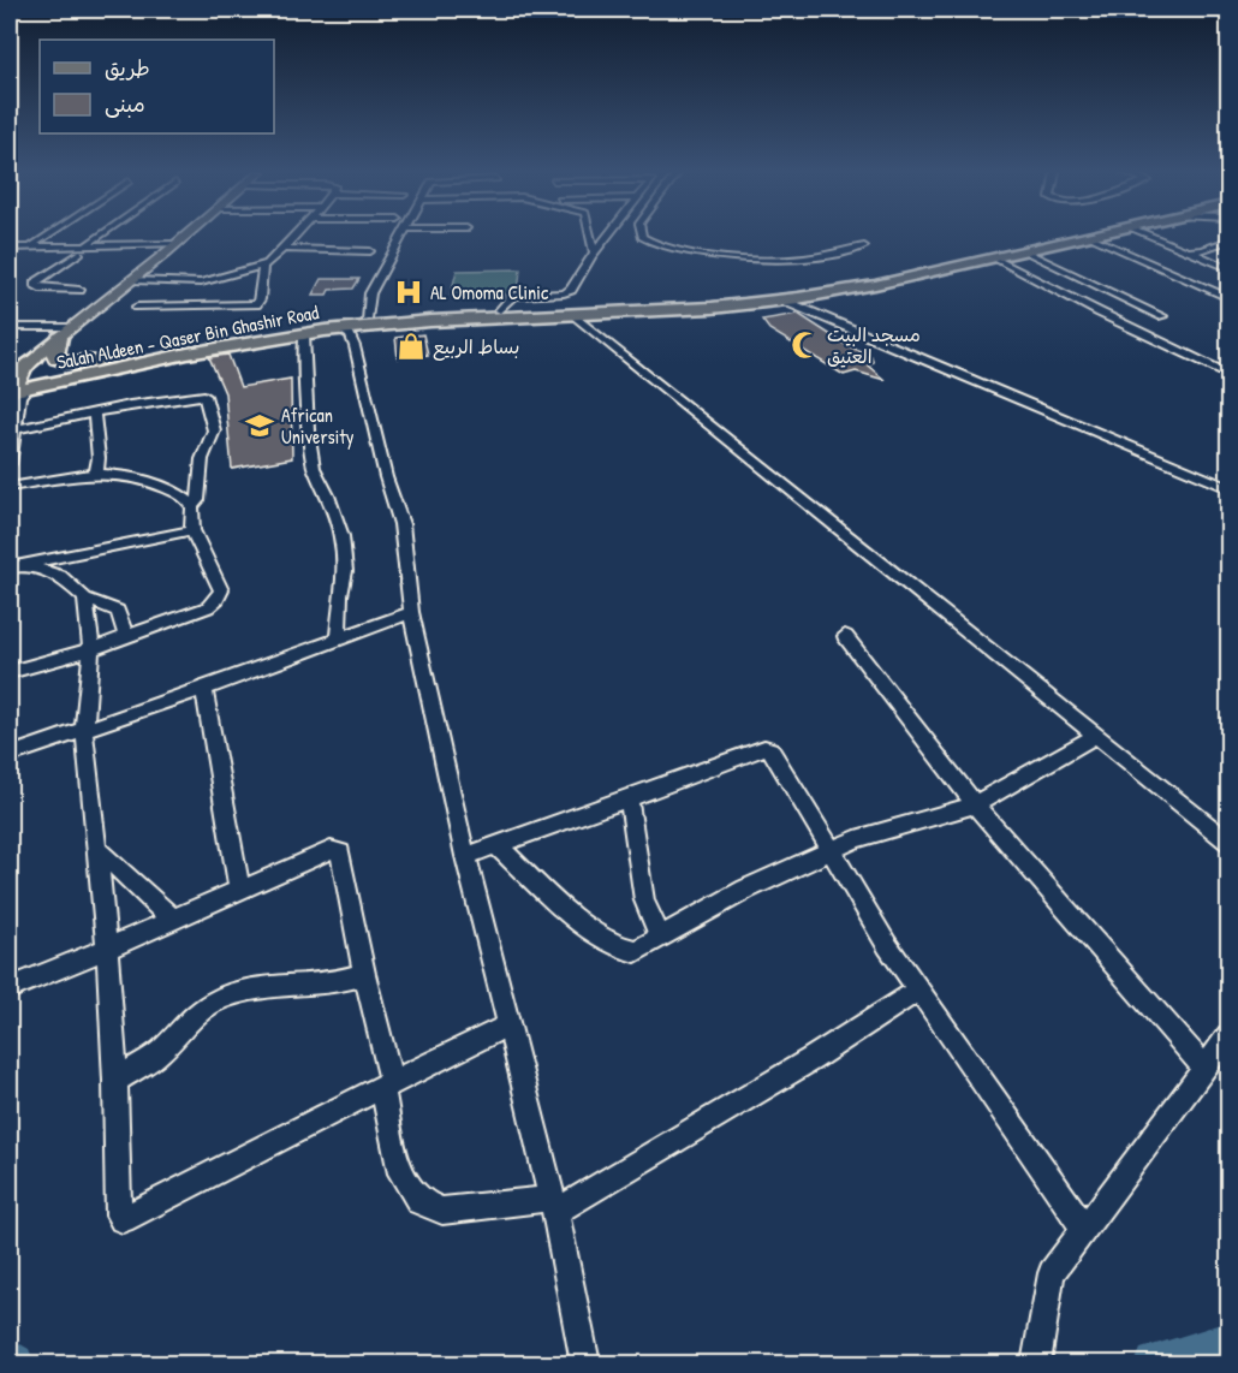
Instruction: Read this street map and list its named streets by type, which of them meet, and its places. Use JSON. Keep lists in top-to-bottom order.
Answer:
{
  "streets": {
    "highway": ["Salah Aldeen - Qaser Bin Ghashir Road"]
  },
  "places": {
    "hospital": ["AL Omoma Clinic"],
    "mosque": ["مسجد البيت العتيق"],
    "shop": ["بساط الربيع"],
    "school or university": ["African University"]
  },
  "legend": ["طريق", "مبنى"]
}
